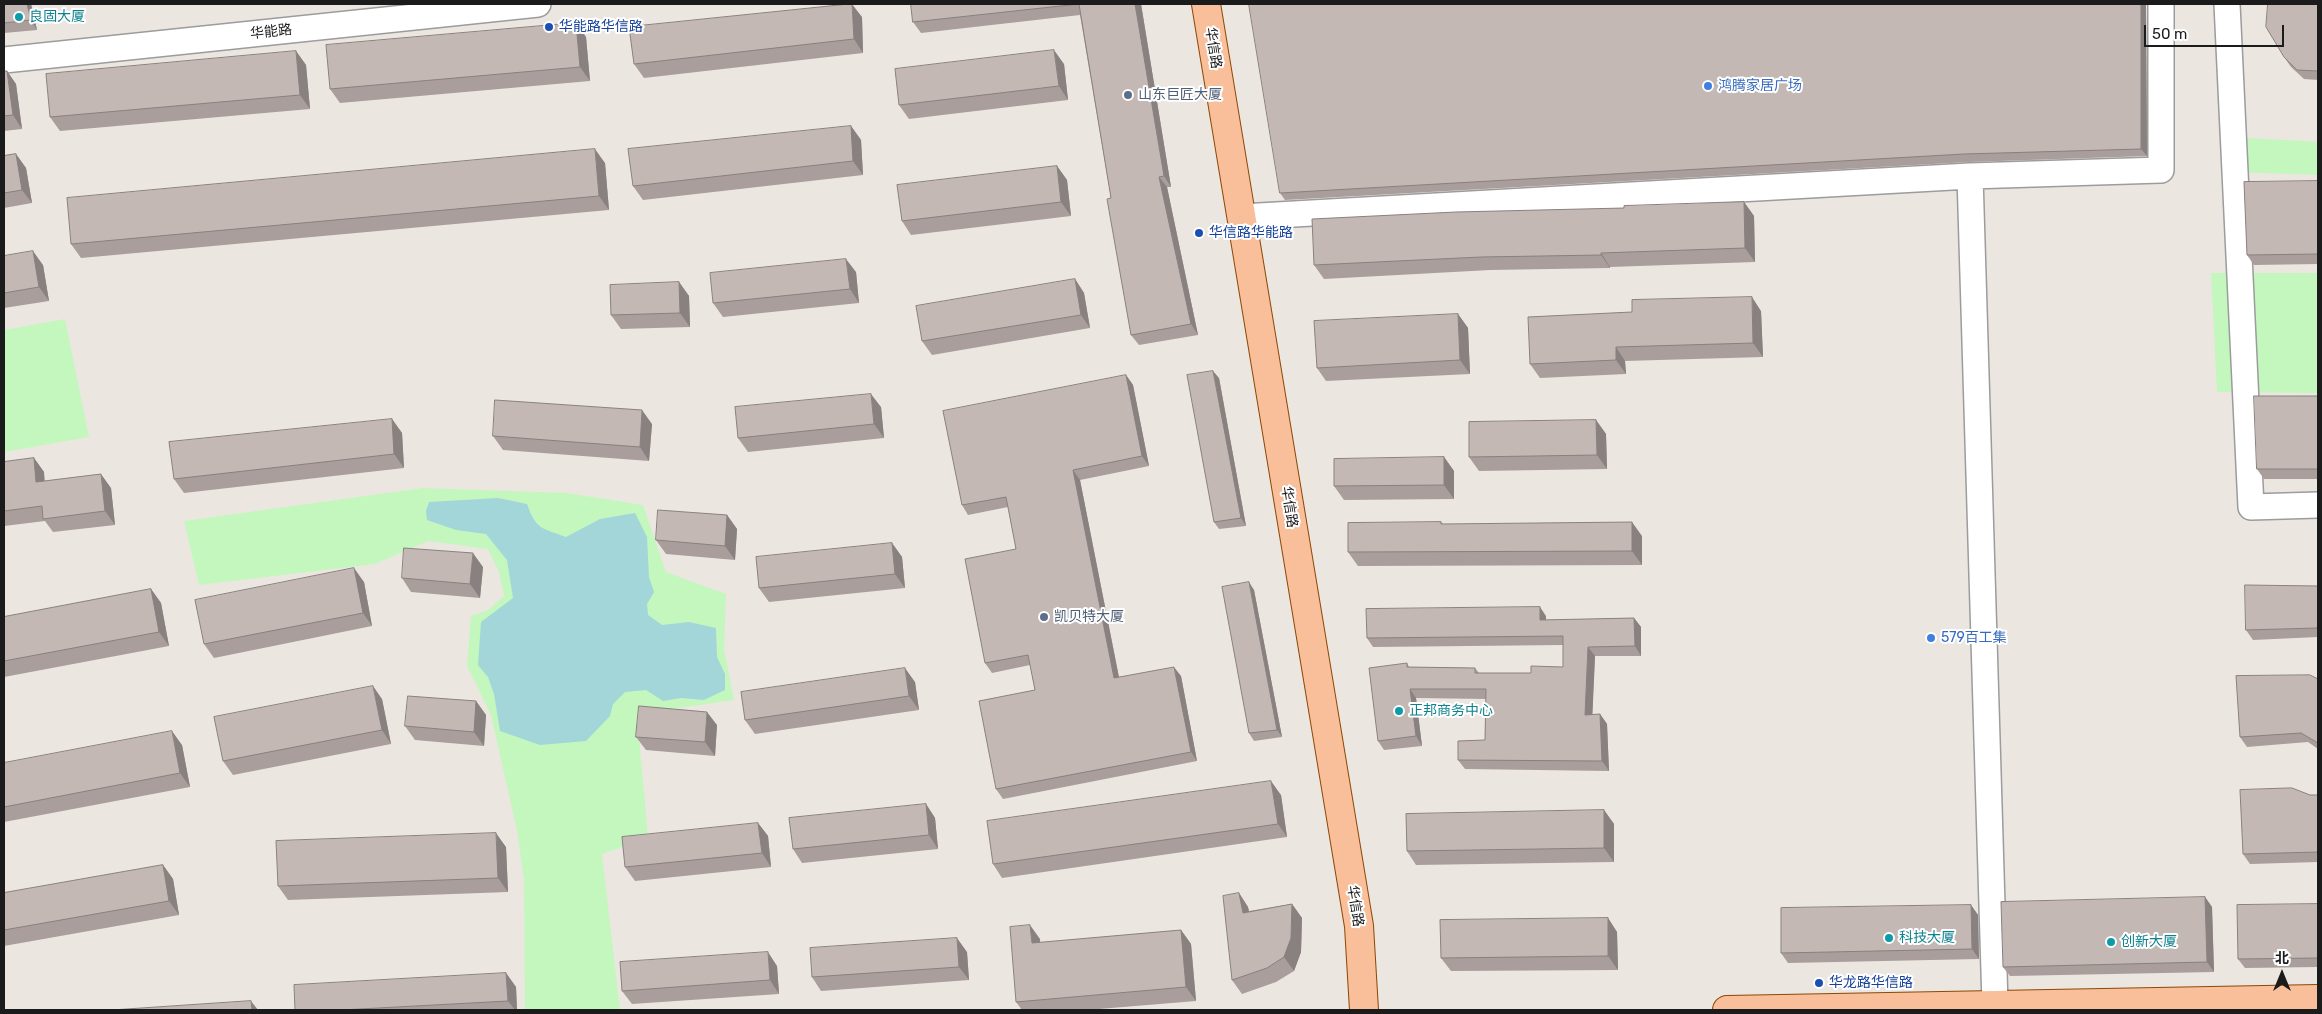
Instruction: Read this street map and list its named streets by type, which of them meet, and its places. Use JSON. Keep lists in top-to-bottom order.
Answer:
{
  "streets": {
    "main road": ["华信路"],
    "street": ["华能路"]
  },
  "places": [
    "良固大厦",
    "华能路华信路",
    "鸿腾家居广场",
    "山东巨匠大厦",
    "华信路华能路",
    "凯贝特大厦",
    "579百工集",
    "正邦商务中心",
    "科技大厦",
    "创新大厦",
    "华龙路华信路"
  ],
  "scale_bar": "50 m",
  "north": "top"
}
